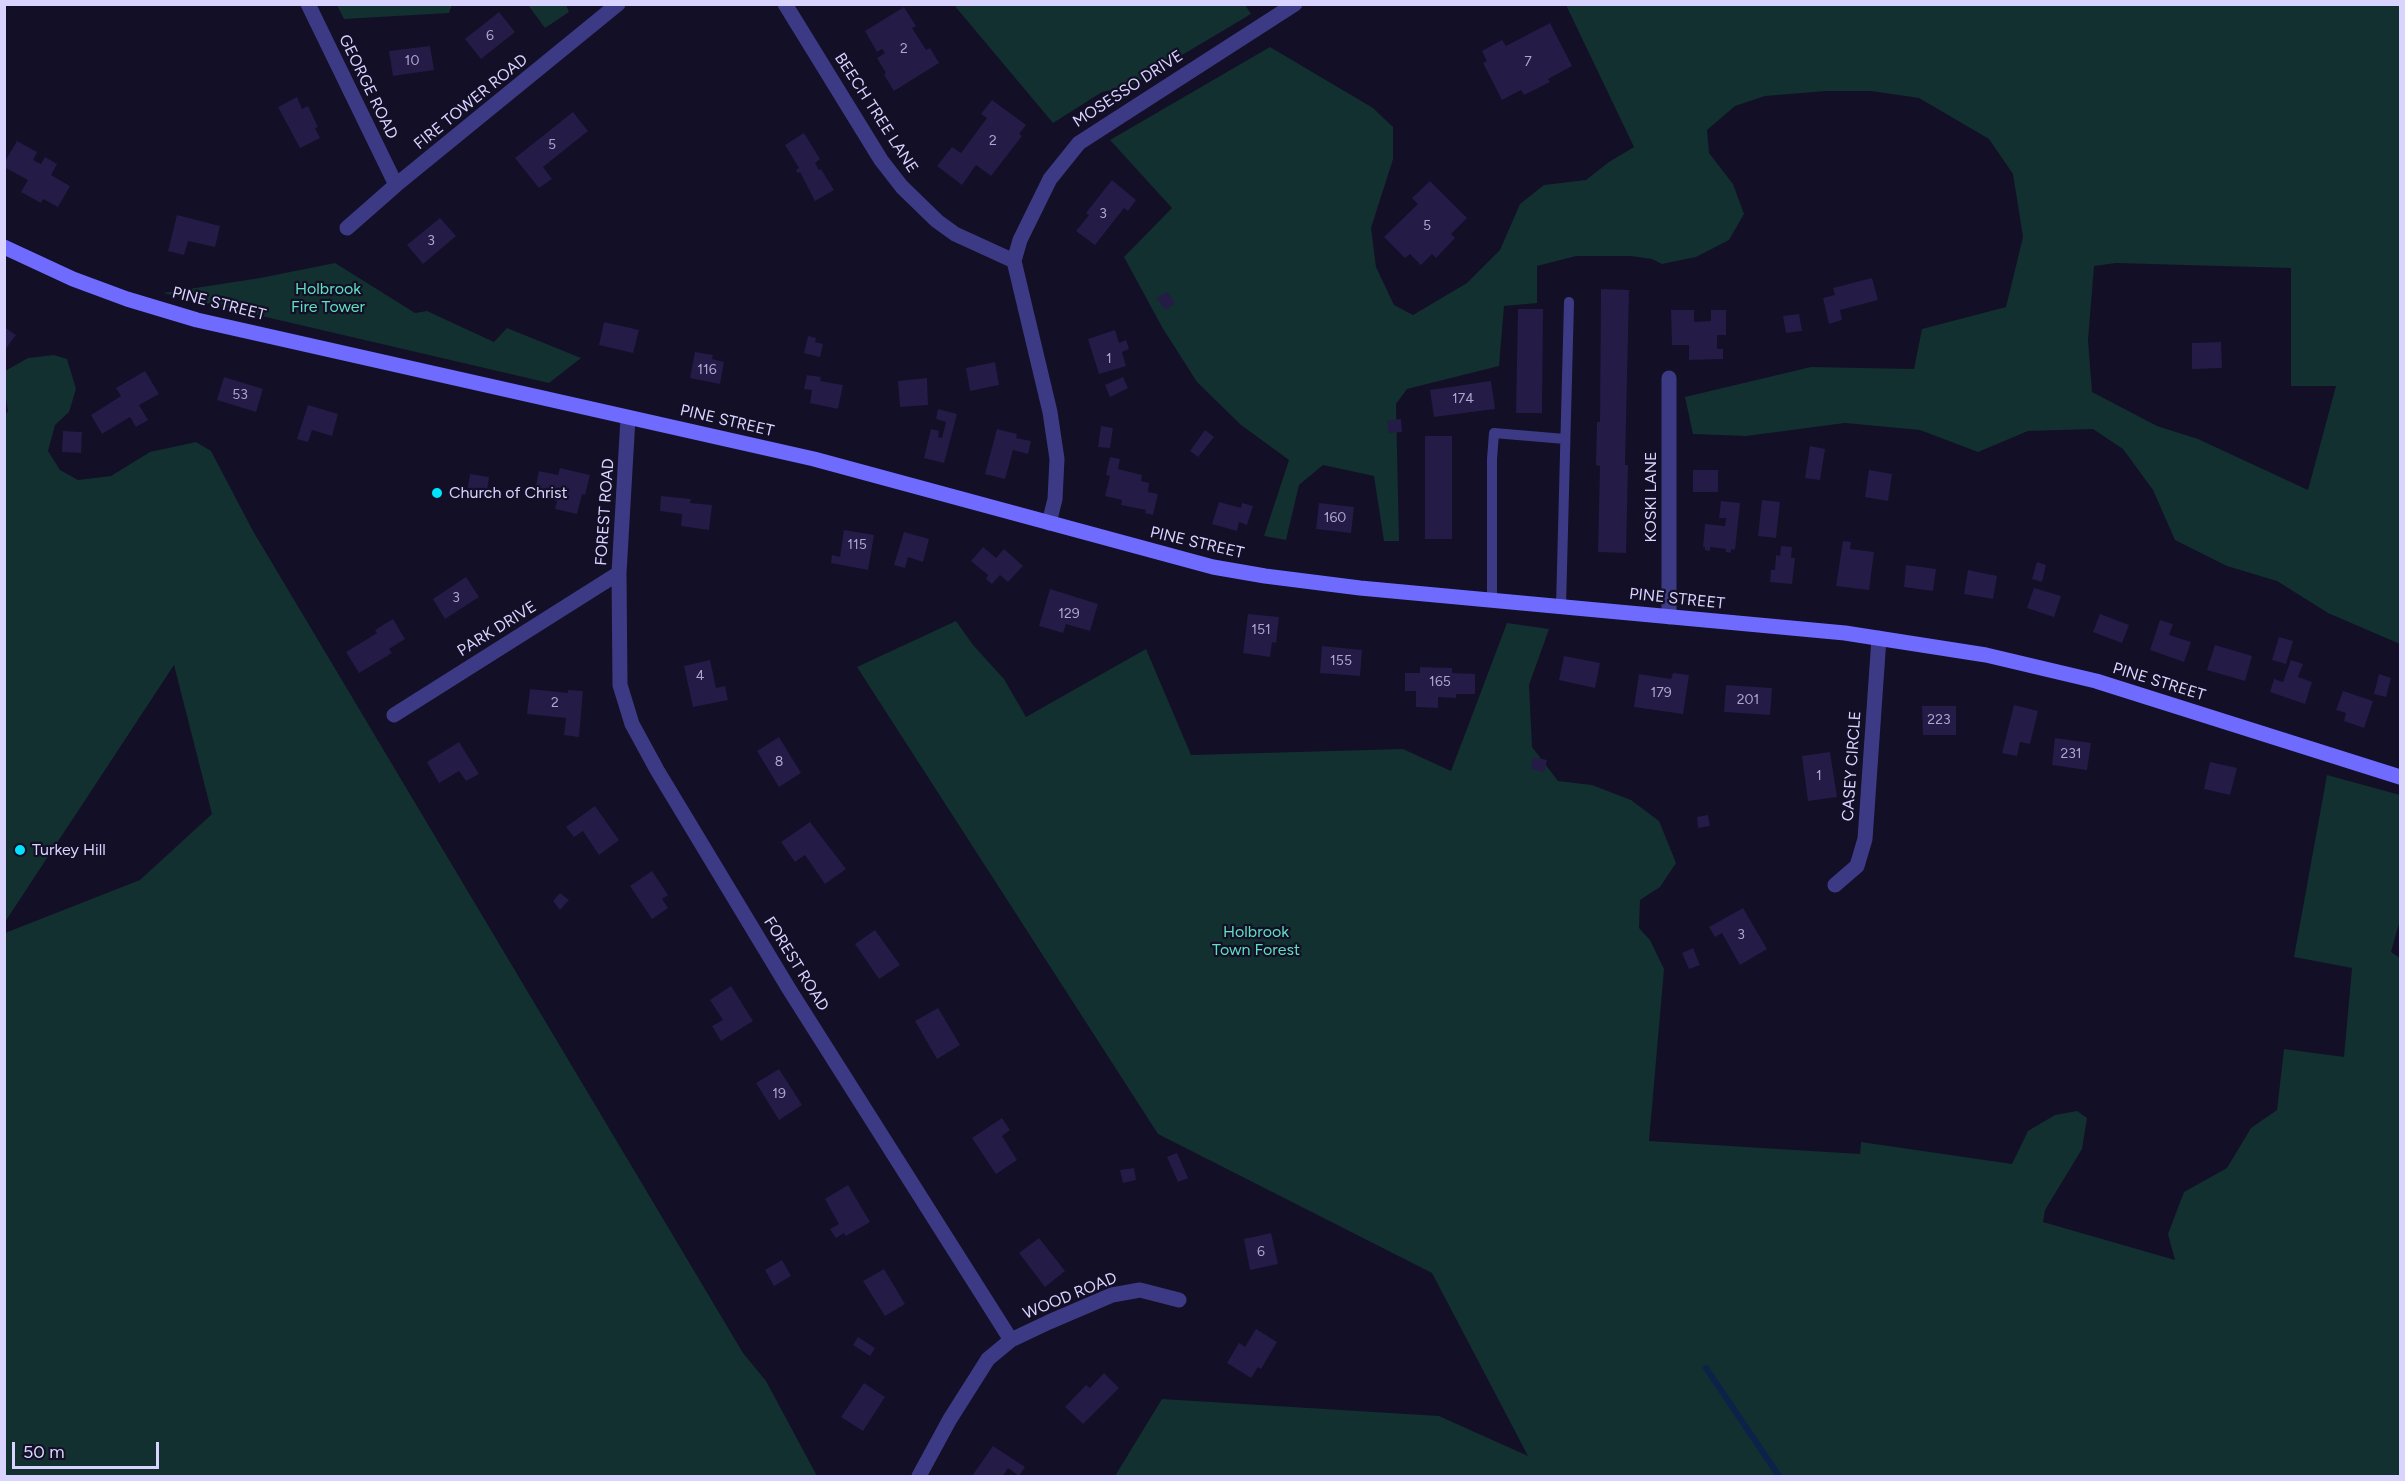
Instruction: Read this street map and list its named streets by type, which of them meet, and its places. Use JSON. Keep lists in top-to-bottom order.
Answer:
{
  "streets": {
    "main road": ["PINE STREET"],
    "street": [
      "GEORGE ROAD",
      "MOSESSO DRIVE",
      "FIRE TOWER ROAD",
      "BEECH TREE LANE",
      "KOSKI LANE",
      "FOREST ROAD",
      "PARK DRIVE",
      "CASEY CIRCLE",
      "WOOD ROAD"
    ]
  },
  "crossings": [
    ["GEORGE ROAD", "FIRE TOWER ROAD"],
    ["MOSESSO DRIVE", "BEECH TREE LANE"],
    ["PINE STREET", "KOSKI LANE"],
    ["PINE STREET", "FOREST ROAD"],
    ["PINE STREET", "CASEY CIRCLE"],
    ["FOREST ROAD", "PARK DRIVE"],
    ["FOREST ROAD", "WOOD ROAD"]
  ],
  "parks": ["Holbrook Fire Tower", "Holbrook Town Forest"],
  "places": ["Church of Christ", "Turkey Hill"],
  "house_numbers": [
    "6",
    "2",
    "10",
    "7",
    "2",
    "5",
    "3",
    "5",
    "3",
    "1",
    "116",
    "53",
    "174",
    "160",
    "115",
    "3",
    "129",
    "151",
    "155",
    "4",
    "165",
    "179",
    "201",
    "2",
    "223",
    "231",
    "8",
    "1",
    "3",
    "19",
    "6"
  ],
  "scale_bar": "50 m"
}
